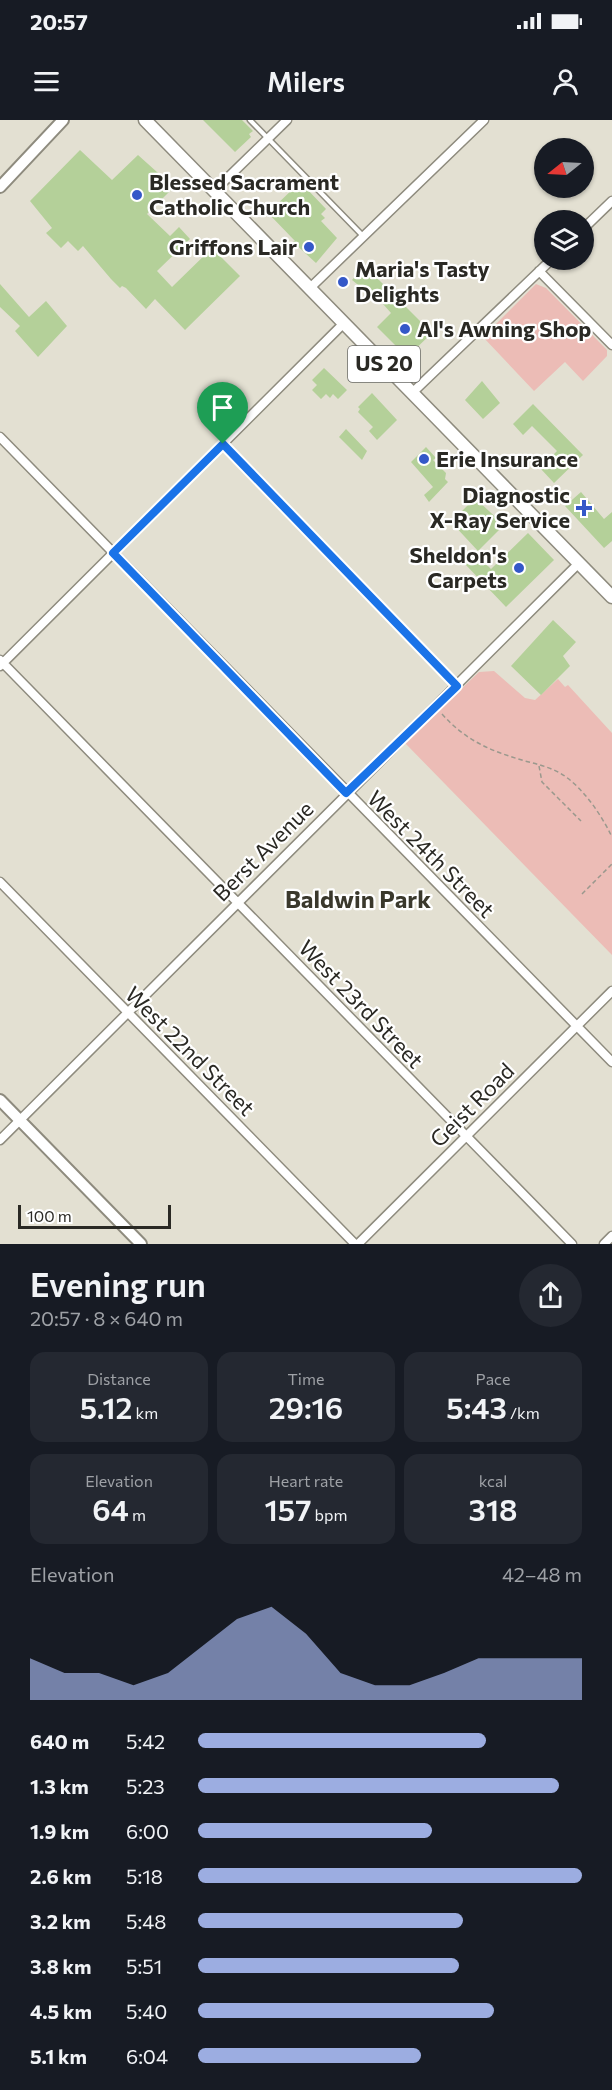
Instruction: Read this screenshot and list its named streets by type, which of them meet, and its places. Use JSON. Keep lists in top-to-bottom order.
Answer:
{
  "streets": {
    "main road": ["US 20"],
    "street": [
      "Berst Avenue",
      "West 24th Street",
      "West 23rd Street",
      "West 22nd Street",
      "Geist Road"
    ]
  },
  "crossings": [
    ["US 20", "Berst Avenue"],
    ["Berst Avenue", "West 24th Street"],
    ["Berst Avenue", "West 23rd Street"],
    ["Berst Avenue", "West 22nd Street"],
    ["West 24th Street", "Geist Road"],
    ["West 23rd Street", "Geist Road"],
    ["West 22nd Street", "Geist Road"]
  ],
  "districts": ["Baldwin Park"],
  "places": {
    "other": [
      "Blessed Sacrament Catholic Church",
      "Griffons Lair",
      "Maria's Tasty Delights",
      "Al's Awning Shop",
      "Erie Insurance",
      "Sheldon's Carpets"
    ],
    "health": ["Diagnostic X-Ray Service"]
  },
  "scale_bar": "100 m",
  "north": "left",
  "page": {
    "status": "20:57",
    "header": "Milers",
    "scale": "100 m",
    "heading": ["Evening run", "20:57 · 8 × 640 m"],
    "stats": [
      ["Distance", "5.12 km"],
      ["Time", "29:16"],
      ["Pace", "5:43 /km"],
      ["Elevation", "64 m"],
      ["Heart rate", "157 bpm"],
      ["kcal", "318"]
    ],
    "chart": ["Elevation", "42–48 m"],
    "list": [
      {
        "name": "640 m",
        "note": "5:42"
      },
      {
        "name": "1.3 km",
        "note": "5:23"
      },
      {
        "name": "1.9 km",
        "note": "6:00"
      },
      {
        "name": "2.6 km",
        "note": "5:18"
      },
      {
        "name": "3.2 km",
        "note": "5:48"
      },
      {
        "name": "3.8 km",
        "note": "5:51"
      },
      {
        "name": "4.5 km",
        "note": "5:40"
      },
      {
        "name": "5.1 km",
        "note": "6:04"
      }
    ]
  }
}
